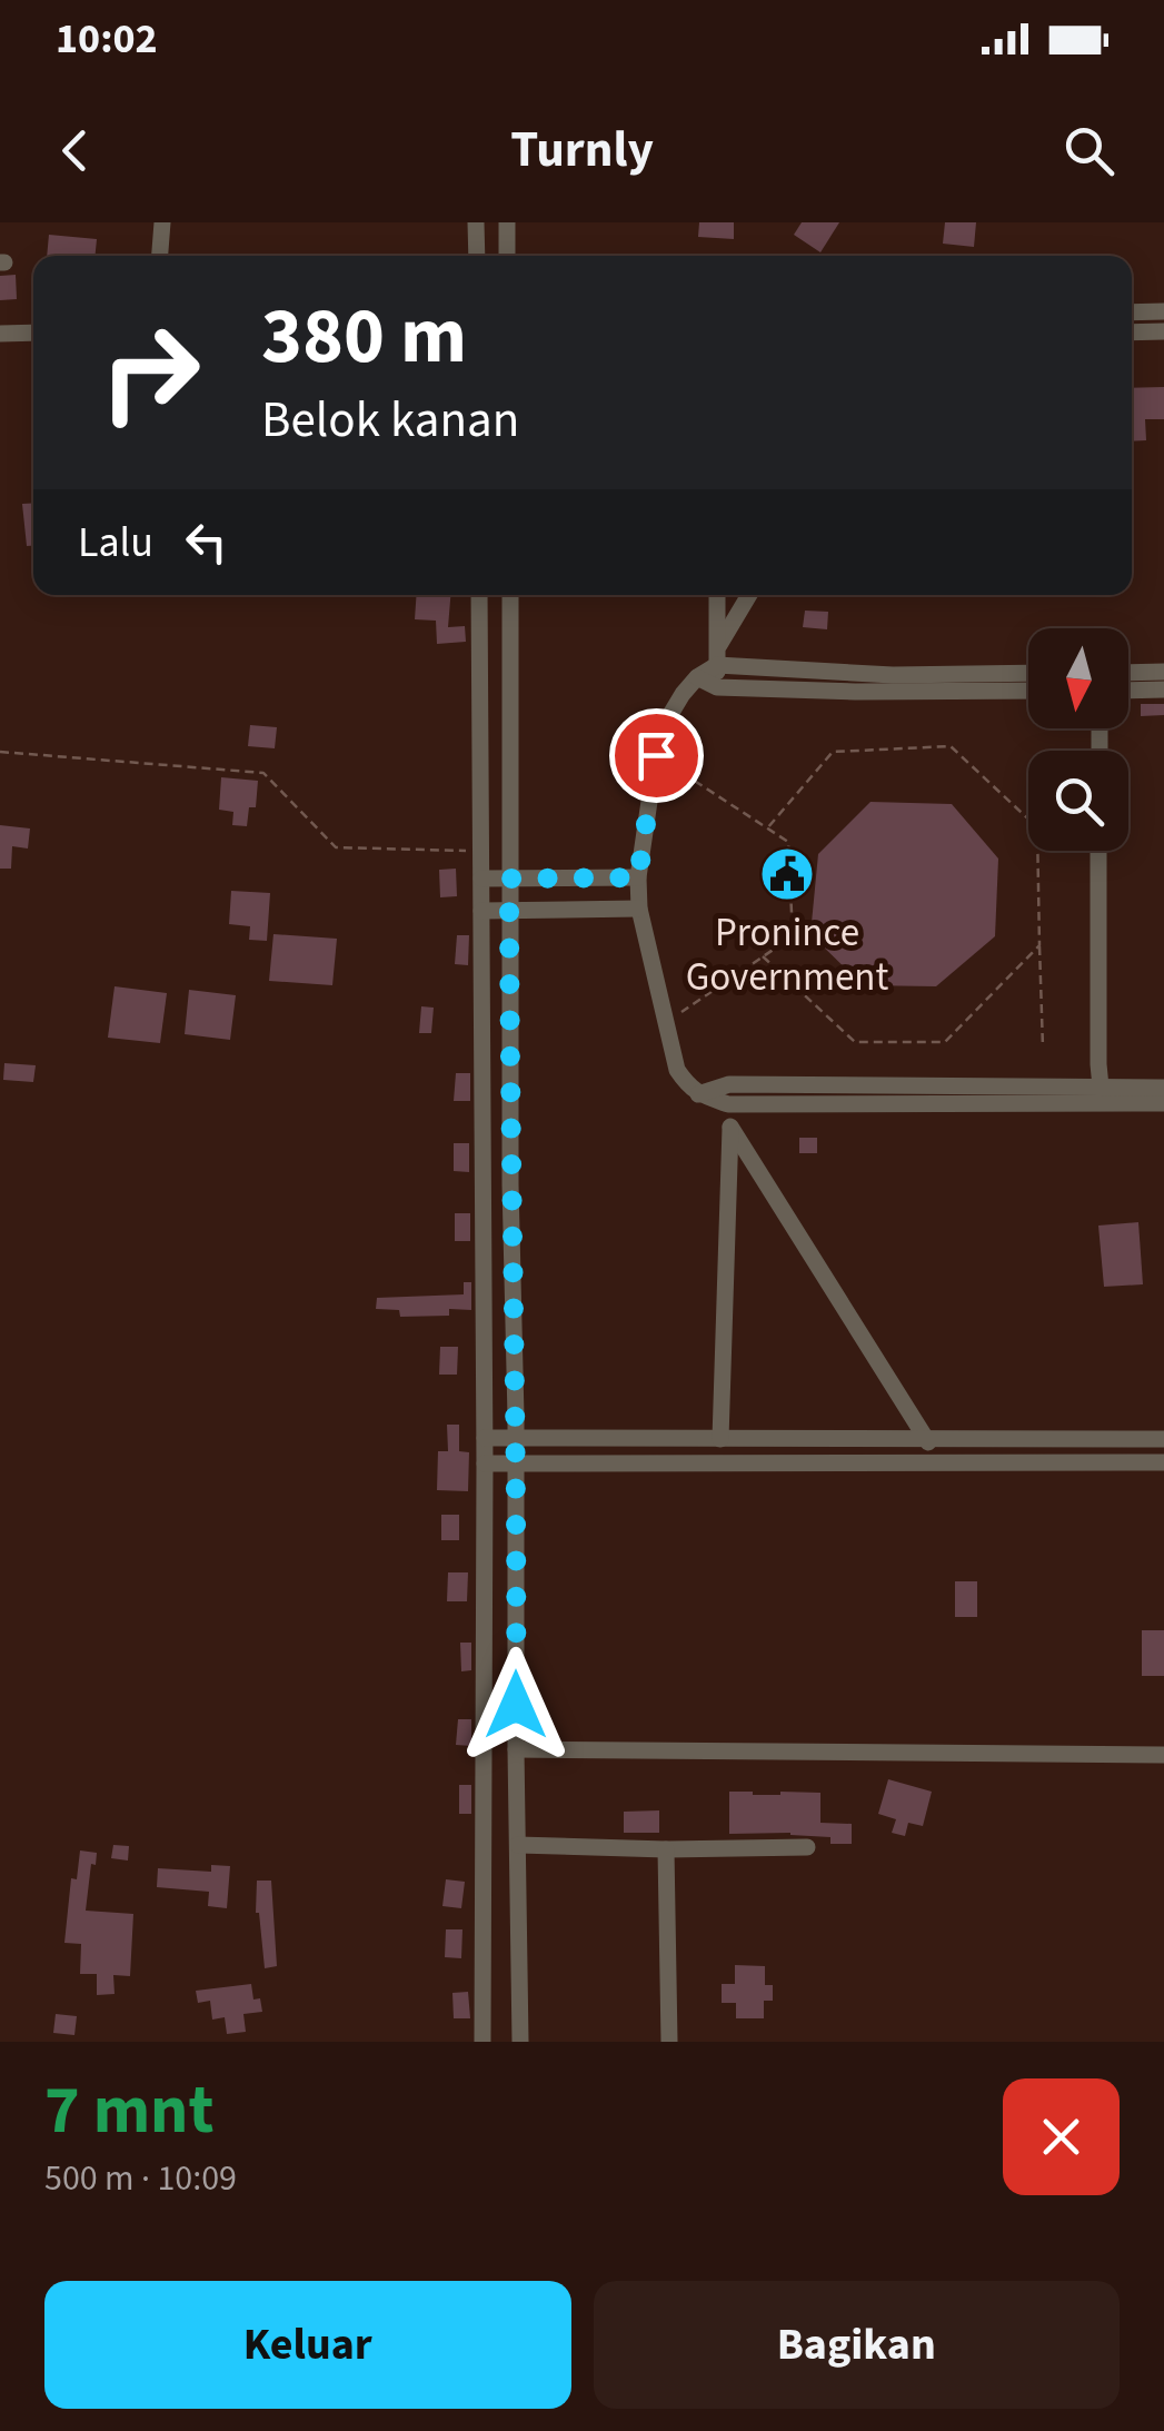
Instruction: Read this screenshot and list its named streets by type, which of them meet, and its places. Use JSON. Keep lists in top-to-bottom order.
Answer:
{
  "places": {
    "public building": ["Pronince Government"]
  },
  "north": "bottom",
  "page": {
    "status": "10:02",
    "header": "Turnly",
    "turn": ["380 m", "Belok kanan"],
    "then": "Lalu",
    "heading": ["7 mnt", "500 m · 10:09"],
    "buttons": ["Keluar", "Bagikan"]
  }
}
